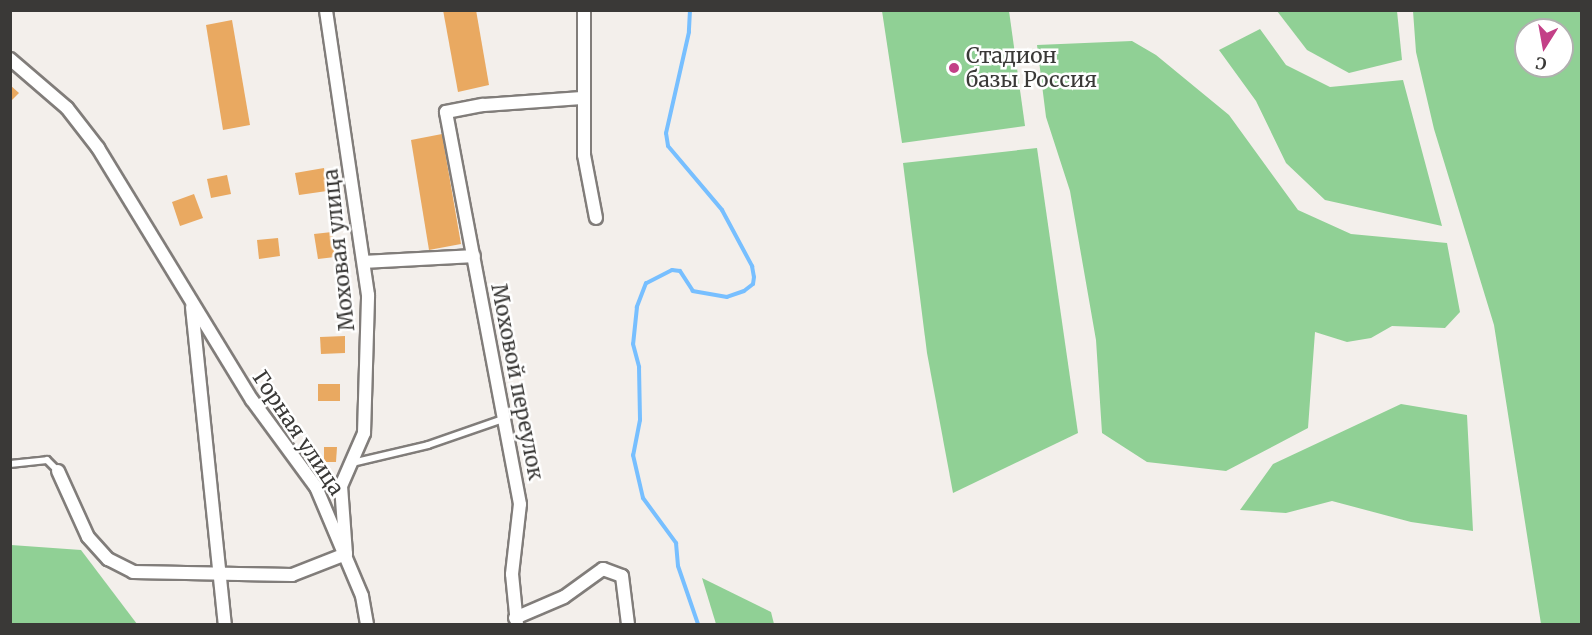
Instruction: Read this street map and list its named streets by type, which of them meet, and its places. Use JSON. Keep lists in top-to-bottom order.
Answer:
{
  "streets": {
    "street": ["Моховая улица", "Моховой переулок", "Горная улица"]
  },
  "crossings": [
    ["Моховая улица", "Горная улица"]
  ],
  "places": ["Стадион базы Россия"],
  "north": "bottom"
}
